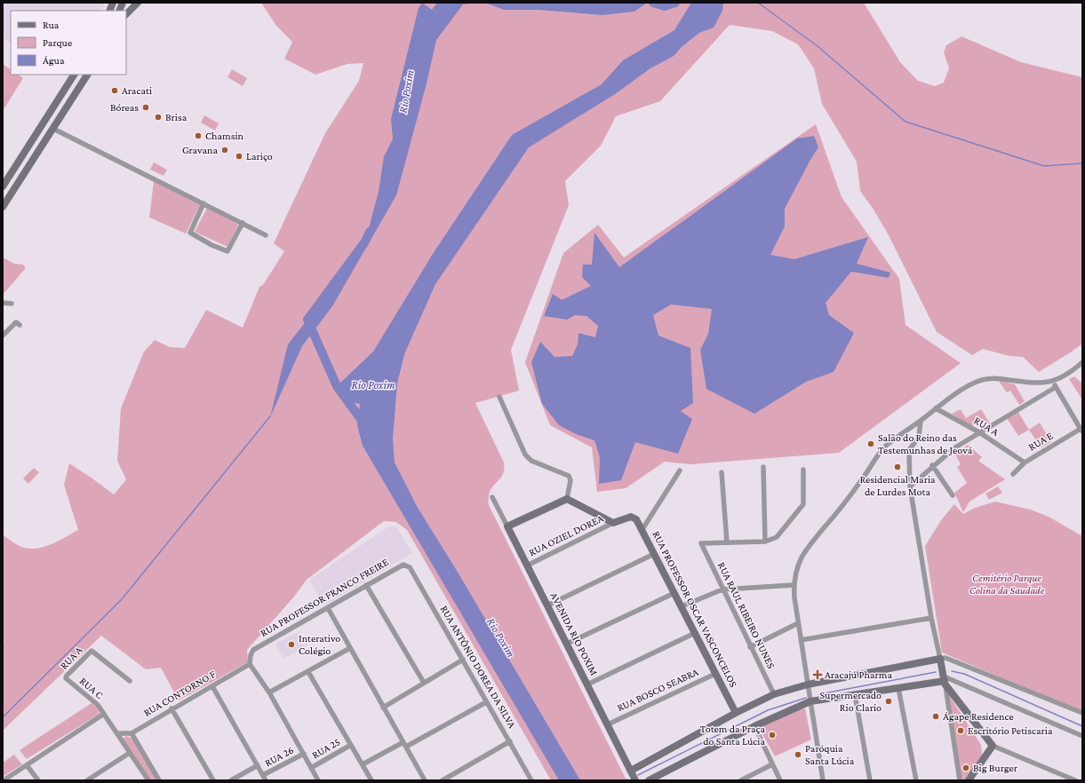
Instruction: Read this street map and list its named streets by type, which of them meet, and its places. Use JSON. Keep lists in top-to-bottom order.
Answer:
{
  "streets": {
    "street": [
      "RUA A",
      "RUA E",
      "RUA OZIEL DOREA",
      "RUA PROFESSOR FRANCO FREIRE",
      "RUA PROFESSOR OSCAR VASCONCELOS",
      "RUA RAUL RIBEIRO NUNES",
      "AVENIDA RIO POXIM",
      "RUA ANTÔNIO DOREA DA SILVA",
      "RUA C",
      "RUA BOSCO SEABRA",
      "RUA CONTORNO F",
      "RUA 25",
      "RUA 26"
    ]
  },
  "crossings": [
    ["RUA A", "RUA E"],
    ["RUA A", "RUA C"],
    ["RUA OZIEL DOREA", "RUA PROFESSOR OSCAR VASCONCELOS"],
    ["RUA OZIEL DOREA", "AVENIDA RIO POXIM"],
    ["RUA PROFESSOR FRANCO FREIRE", "RUA ANTÔNIO DOREA DA SILVA"],
    ["RUA PROFESSOR FRANCO FREIRE", "RUA CONTORNO F"],
    ["RUA PROFESSOR OSCAR VASCONCELOS", "RUA BOSCO SEABRA"],
    ["AVENIDA RIO POXIM", "RUA BOSCO SEABRA"]
  ],
  "water": ["Rio Poxim"],
  "parks": ["Cemitério Parque Colina da Saudade"],
  "places": {
    "other": [
      "Aracati",
      "Bóreas",
      "Brisa",
      "Chamsin",
      "Gravana",
      "Lariço",
      "Salão do Reino das Testemunhas de Jeová",
      "Residencial Maria de Lurdes Mota",
      "Interativo Colégio",
      "Supermercado Rio Clario",
      "Ágape Residence",
      "Escritório Petiscaria",
      "Totem da Praça do Santa Lúcia",
      "Paróquia Santa Lúcia",
      "Big Burger"
    ],
    "health": ["Aracajú Pharma"]
  },
  "legend": ["Rua", "Parque", "Água"]
}
